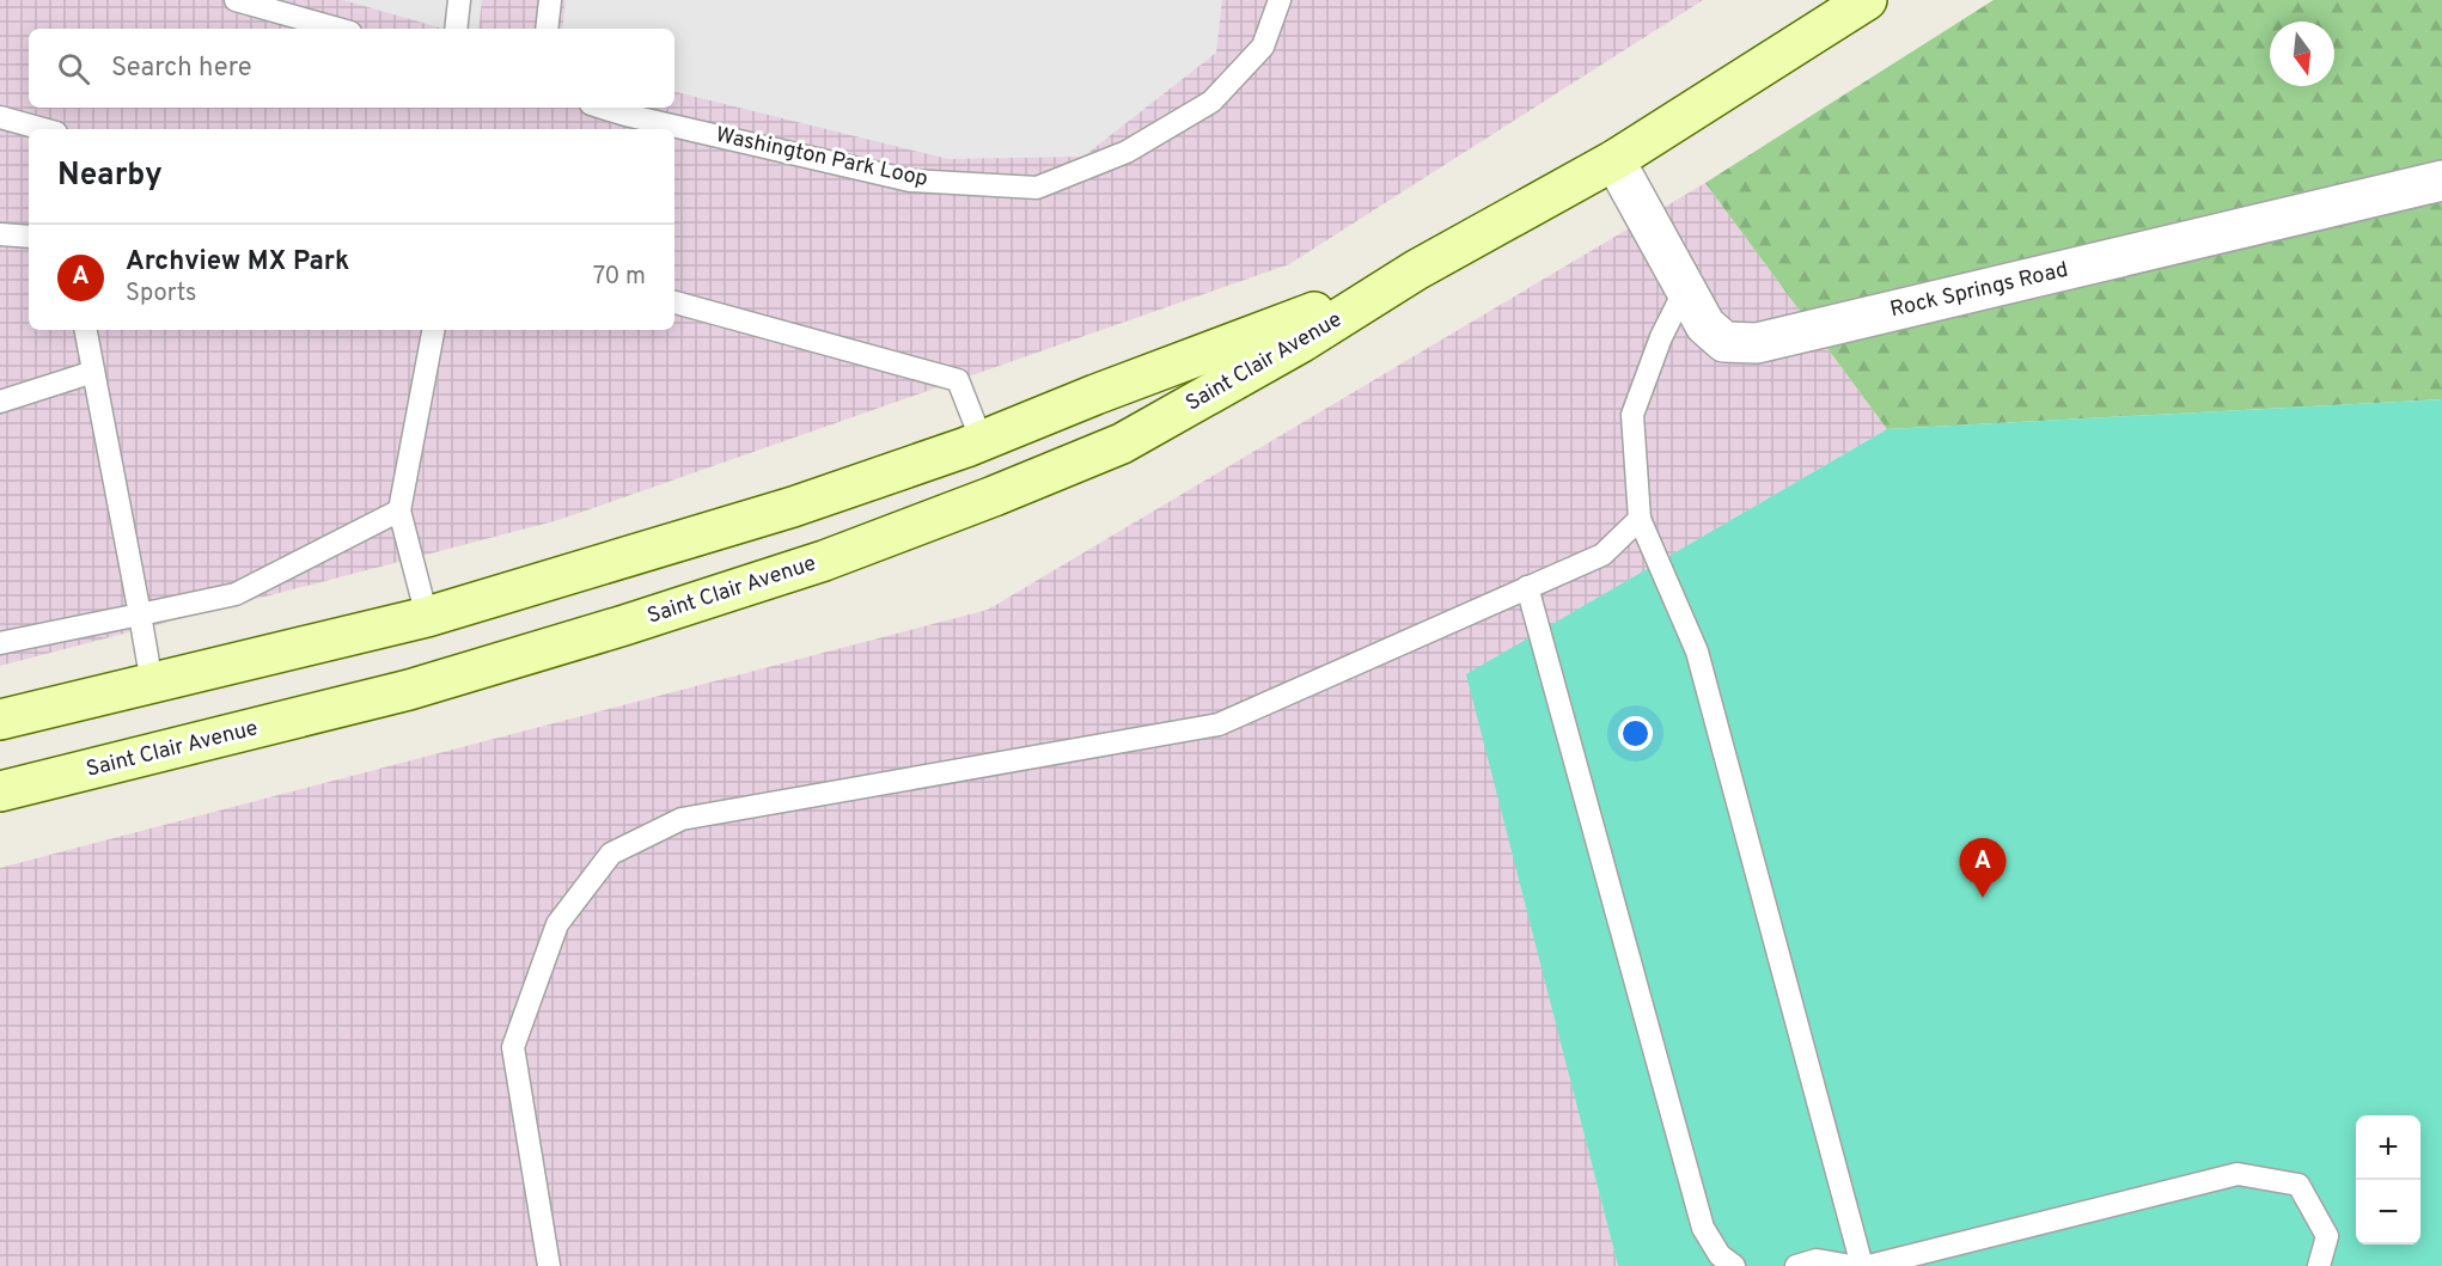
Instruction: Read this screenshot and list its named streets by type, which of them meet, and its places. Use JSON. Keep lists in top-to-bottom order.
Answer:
{
  "streets": {
    "main road": ["Saint Clair Avenue"],
    "street": ["Rock Springs Road"],
    "lane": ["Washington Park Loop"]
  },
  "crossings": [
    ["Rock Springs Road", "Saint Clair Avenue"]
  ],
  "north": "bottom",
  "page": {
    "search": "Search here",
    "heading": "Nearby",
    "list": [
      {
        "mark": "A",
        "name": "Archview MX Park",
        "note": "Sports",
        "value": "70 m"
      }
    ],
    "pins": "A",
    "map_buttons": ["+", "−"]
  }
}
